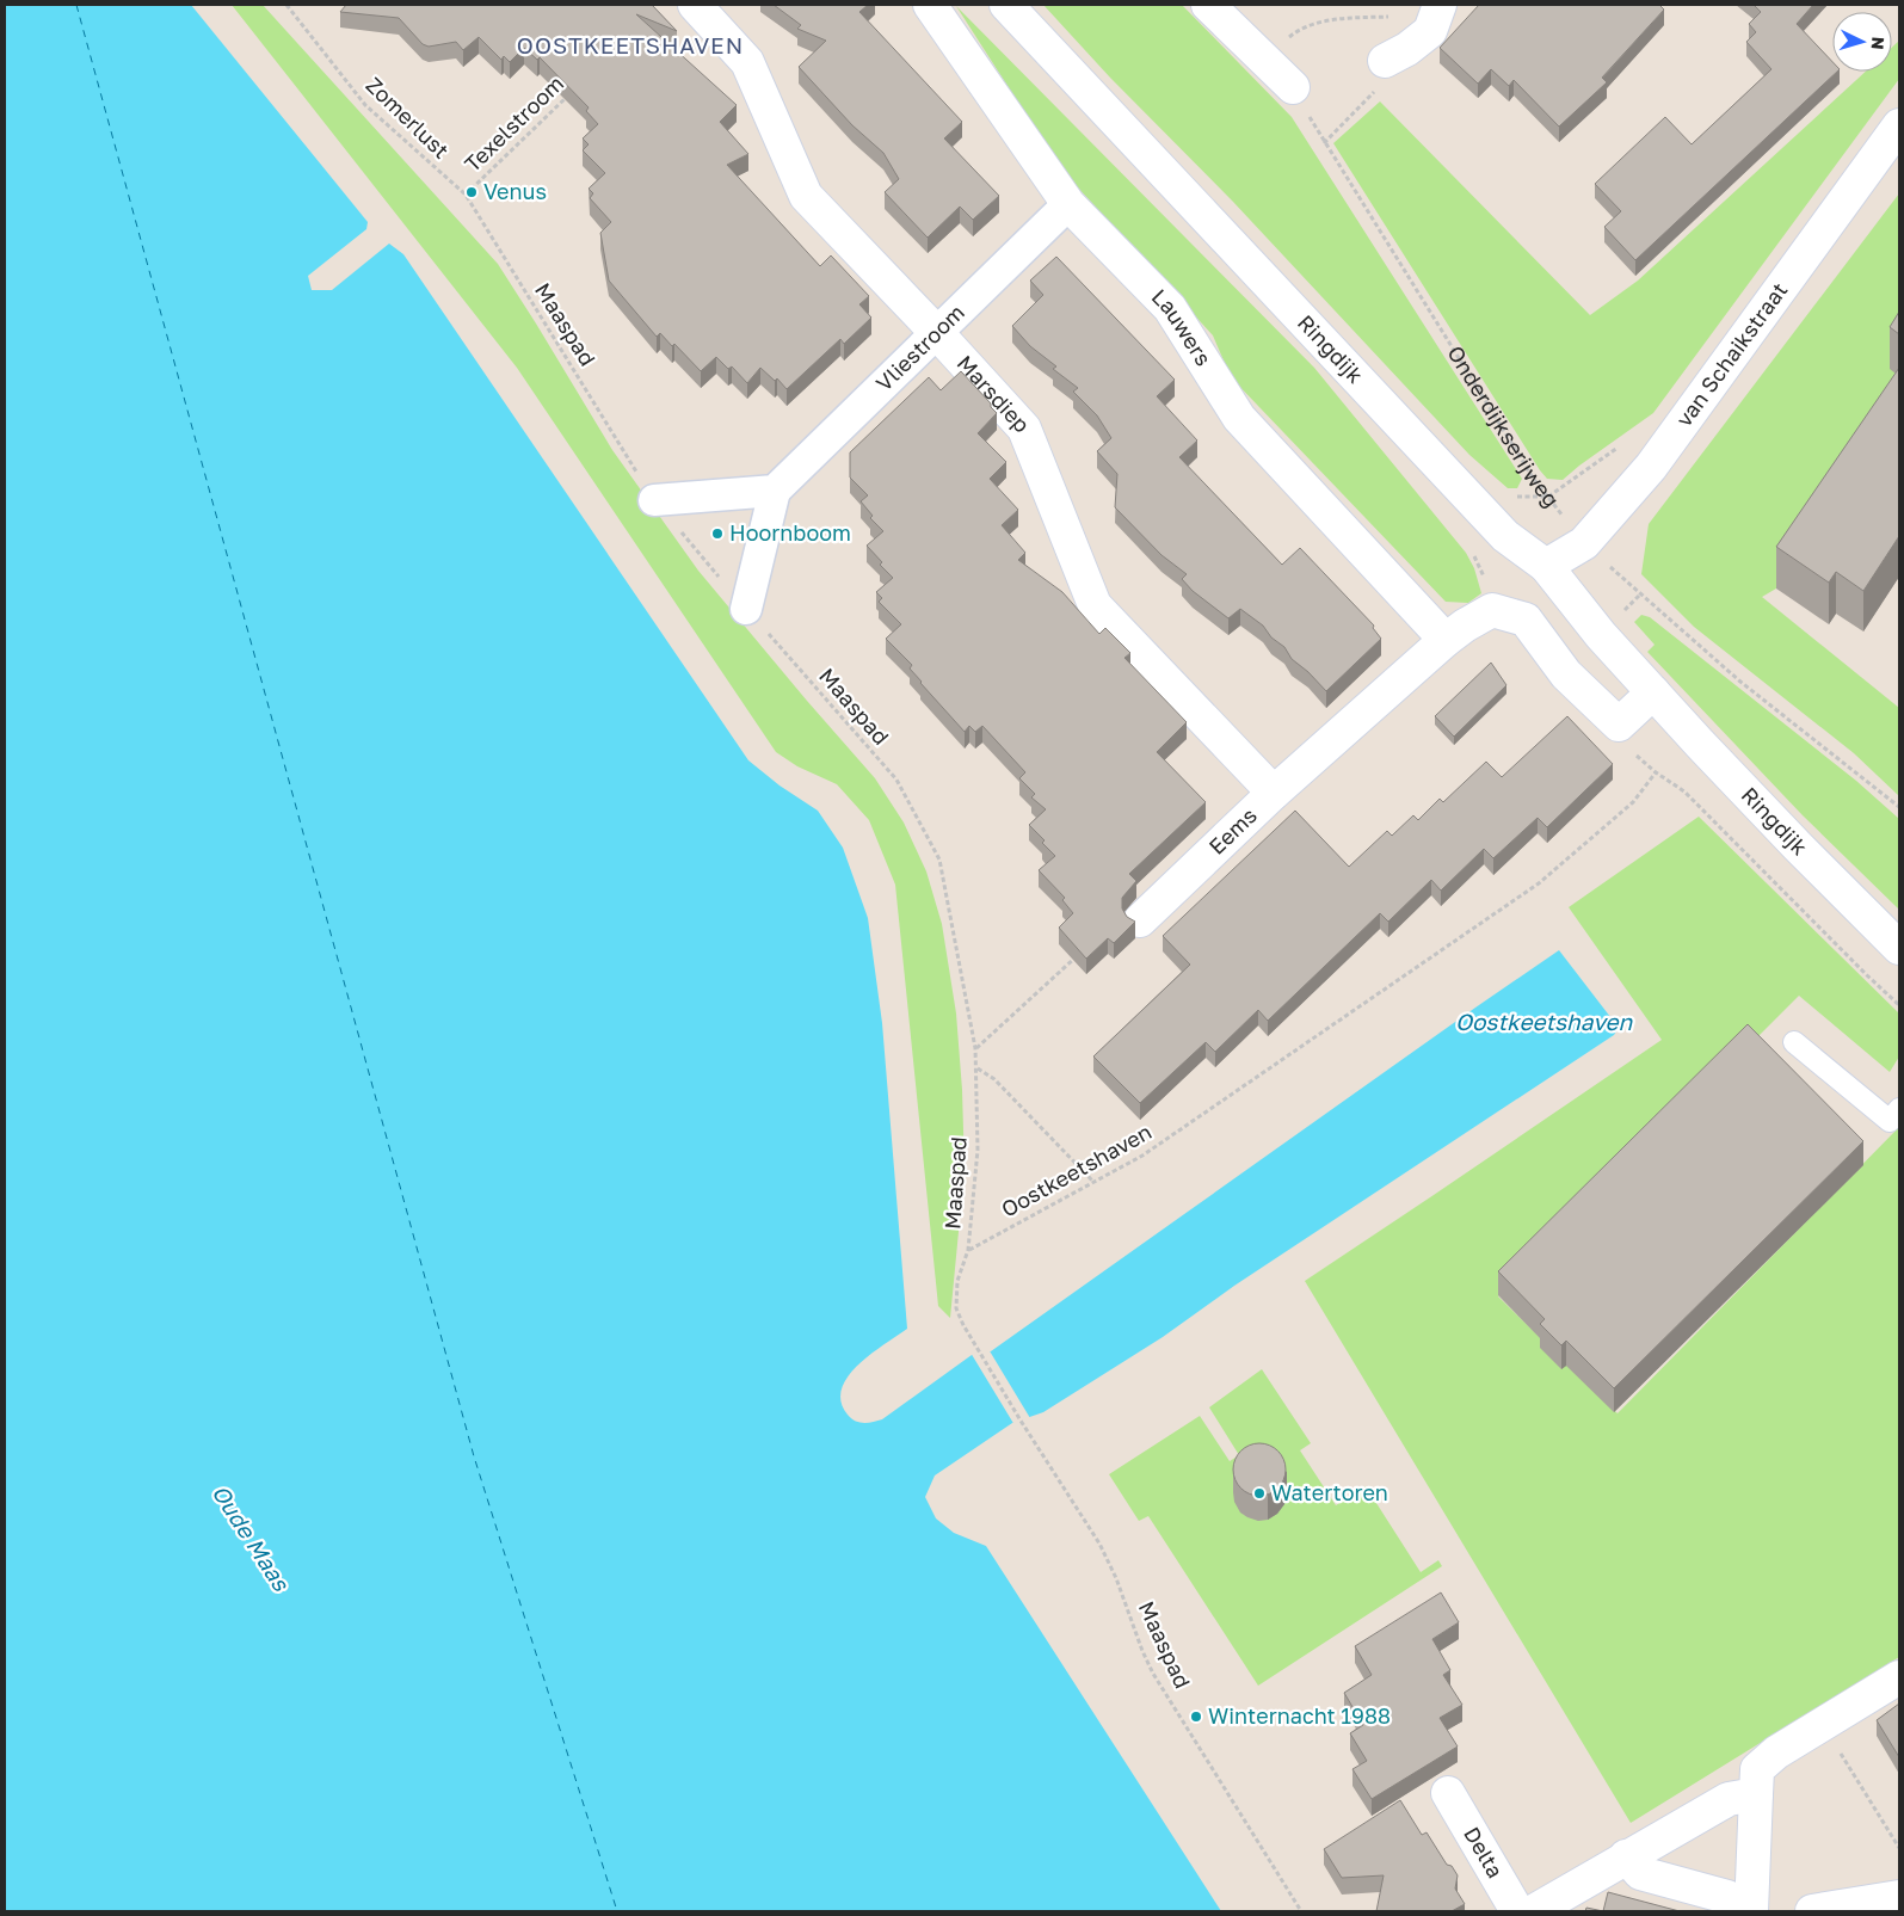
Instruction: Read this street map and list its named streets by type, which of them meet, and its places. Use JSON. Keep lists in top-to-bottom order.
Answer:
{
  "streets": {
    "street": [
      "Lauwers",
      "Vliestroom",
      "Ringdijk",
      "van Schaikstraat",
      "Marsdiep",
      "Eems",
      "Delta"
    ],
    "path": [
      "Zomerlust",
      "Texelstroom",
      "Maaspad",
      "Onderdijkserijweg",
      "Oostkeetshaven"
    ]
  },
  "crossings": [
    ["Zomerlust", "Texelstroom"],
    ["Zomerlust", "Maaspad"],
    ["Texelstroom", "Maaspad"],
    ["Maaspad", "Oostkeetshaven"],
    ["Lauwers", "Vliestroom"],
    ["Lauwers", "Eems"],
    ["Vliestroom", "Marsdiep"],
    ["Ringdijk", "van Schaikstraat"],
    ["van Schaikstraat", "Onderdijkserijweg"],
    ["Marsdiep", "Eems"]
  ],
  "districts": ["OOSTKEETSHAVEN"],
  "water": ["Oostkeetshaven", "Oude Maas"],
  "places": [
    "Venus",
    "Hoornboom",
    "Watertoren",
    "Winternacht 1988"
  ],
  "north": "right"
}
